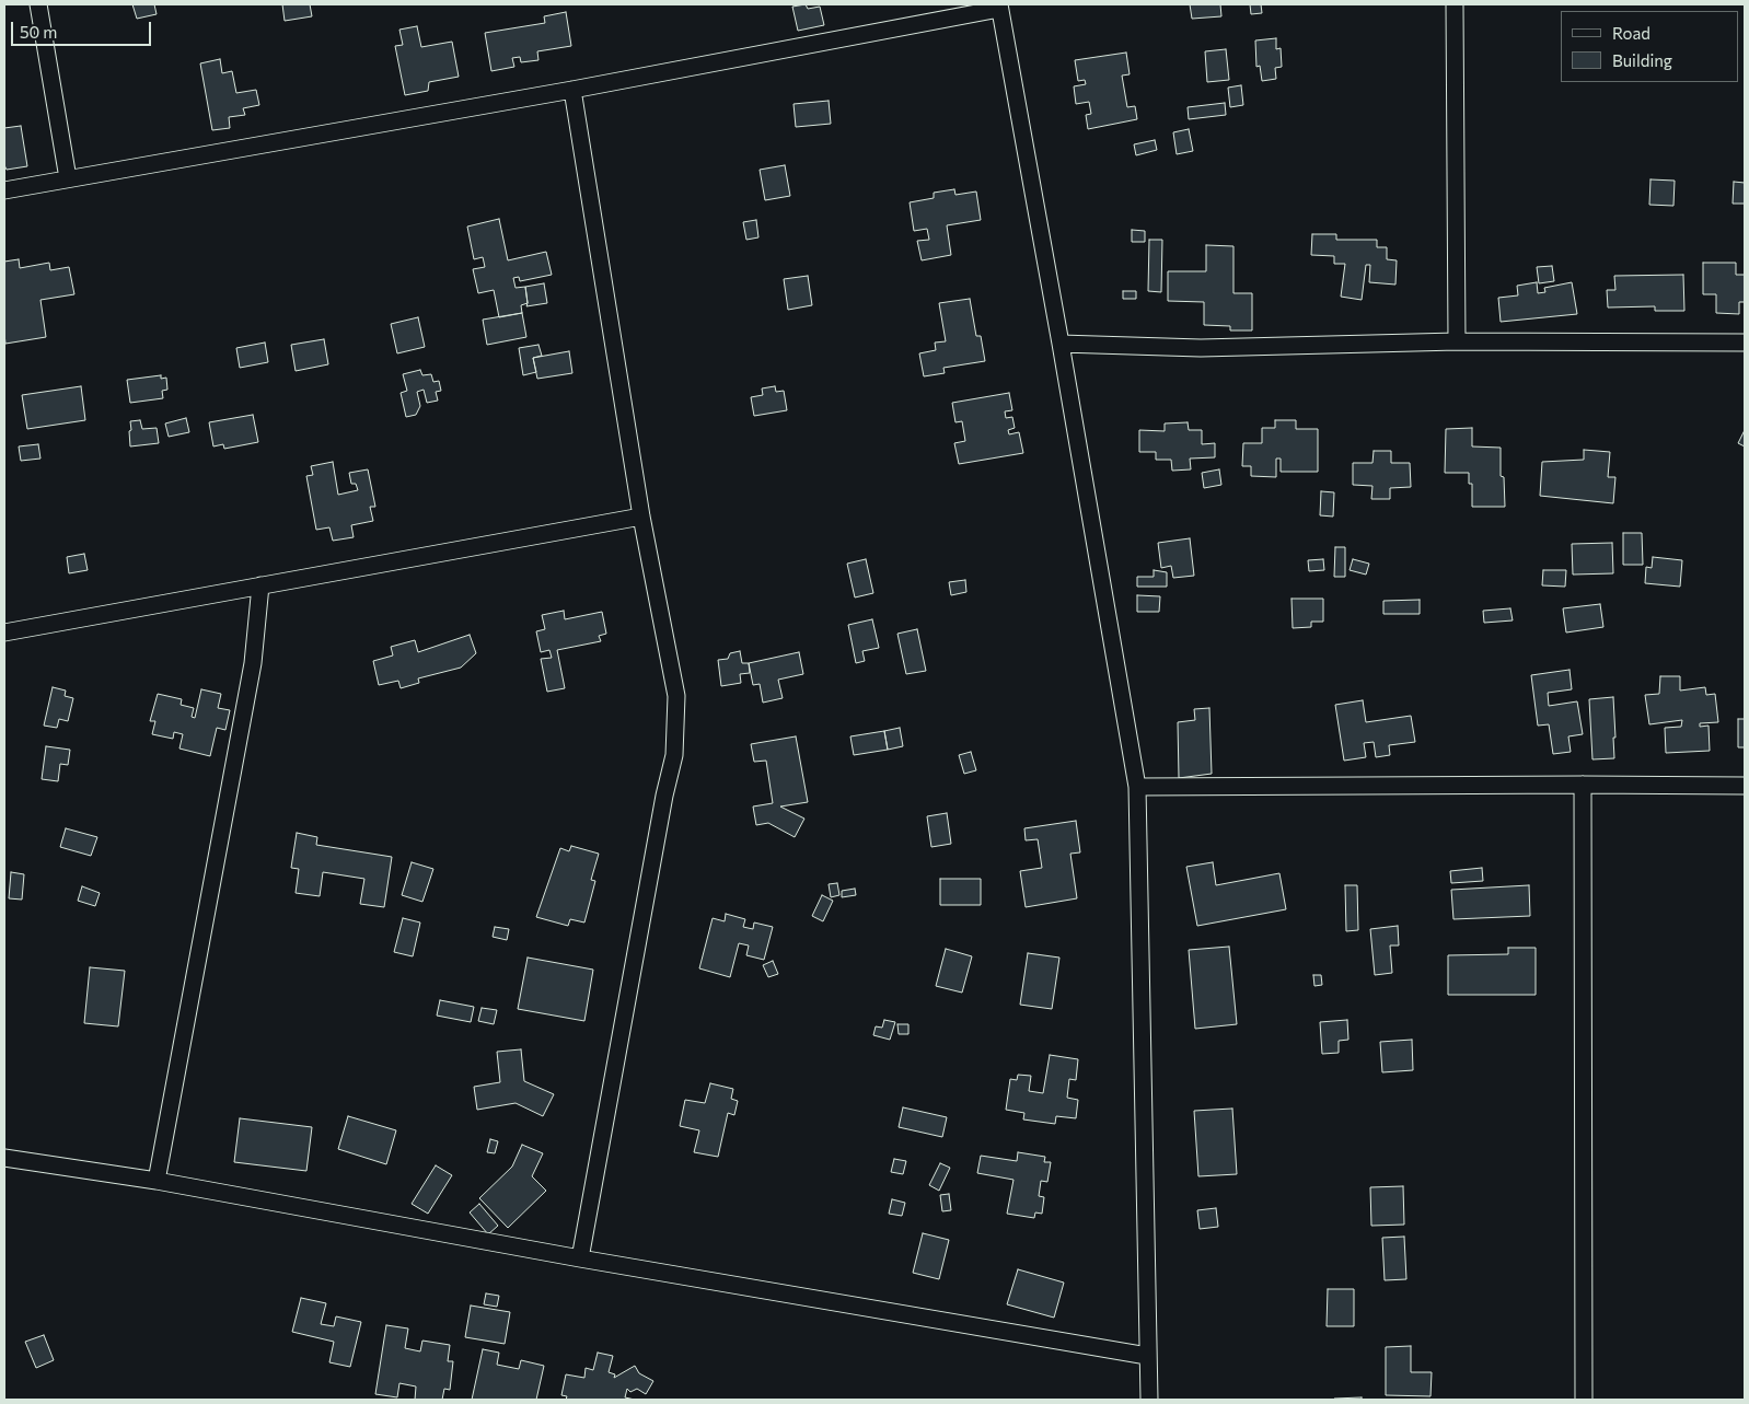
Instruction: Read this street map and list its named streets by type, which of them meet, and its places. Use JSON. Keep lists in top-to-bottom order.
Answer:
{
  "legend": ["Road", "Building"],
  "scale_bar": "50 m"
}
